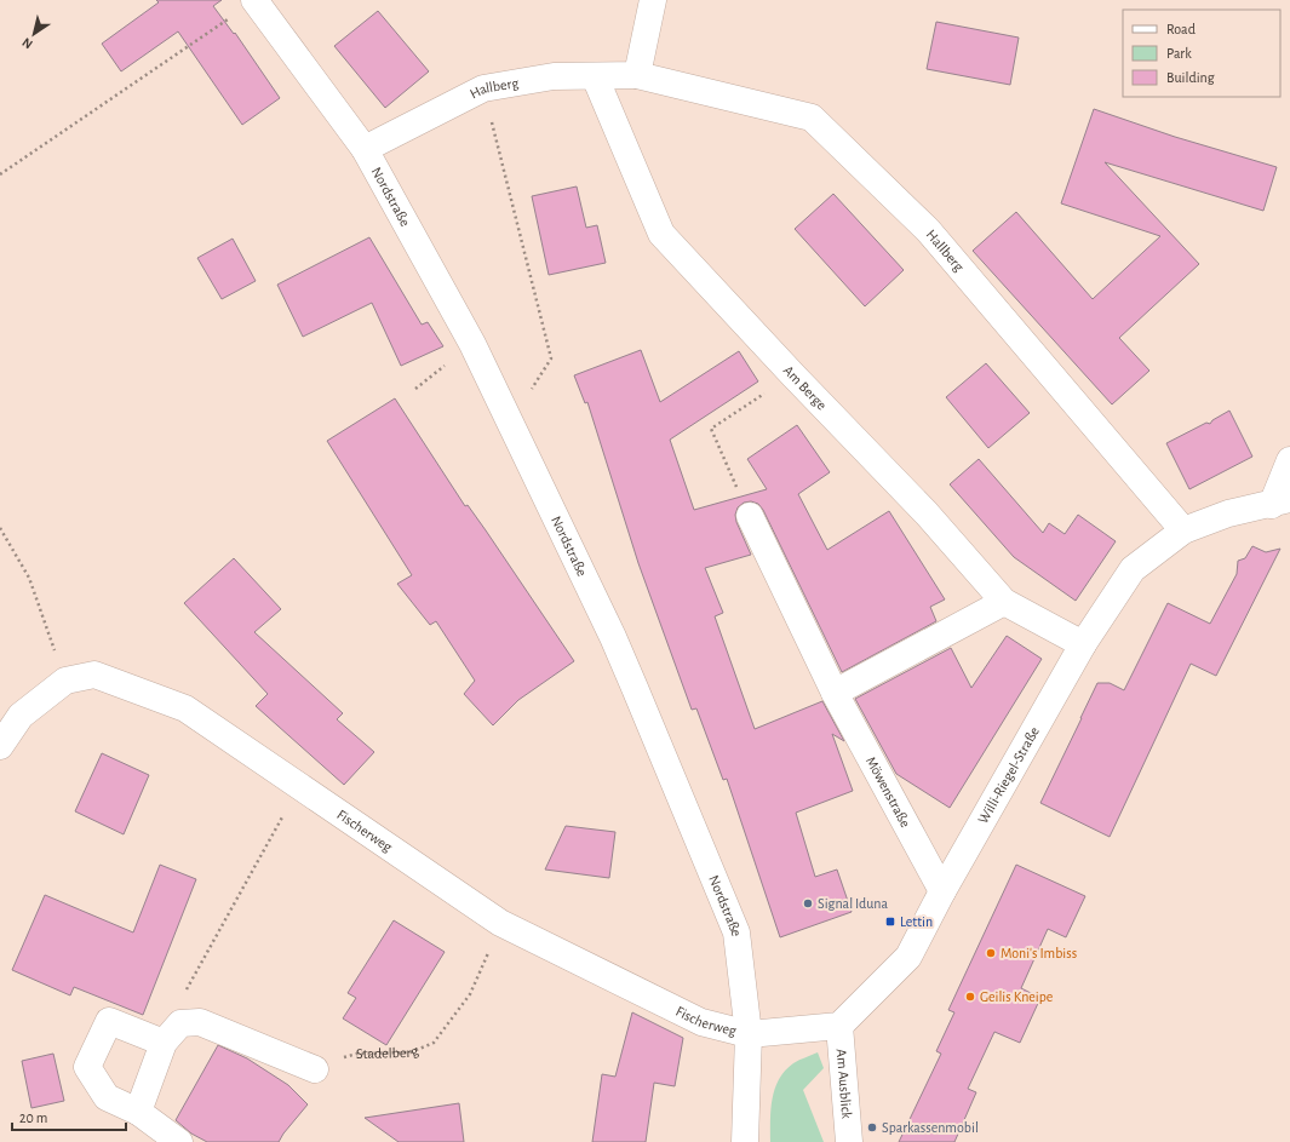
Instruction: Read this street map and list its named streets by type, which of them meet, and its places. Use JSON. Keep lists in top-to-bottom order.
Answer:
{
  "streets": {
    "street": [
      "Hallberg",
      "Nordstraße",
      "Am Berge",
      "Willi-Riegel-Straße",
      "Möwenstraße",
      "Fischerweg",
      "Am Ausblick"
    ],
    "path": ["Stadelberg"]
  },
  "crossings": [
    ["Hallberg", "Nordstraße"],
    ["Hallberg", "Am Berge"],
    ["Hallberg", "Willi-Riegel-Straße"],
    ["Nordstraße", "Fischerweg"],
    ["Am Berge", "Willi-Riegel-Straße"],
    ["Willi-Riegel-Straße", "Möwenstraße"],
    ["Willi-Riegel-Straße", "Am Ausblick"],
    ["Fischerweg", "Stadelberg"]
  ],
  "places": {
    "other": [
      "Signal Iduna",
      "Moni's Imbiss",
      "Geilis Kneipe",
      "Sparkassenmobil"
    ],
    "transit": ["Lettin"]
  },
  "legend": ["Road", "Park", "Building"],
  "scale_bar": "20 m",
  "north": "bottom left"
}
